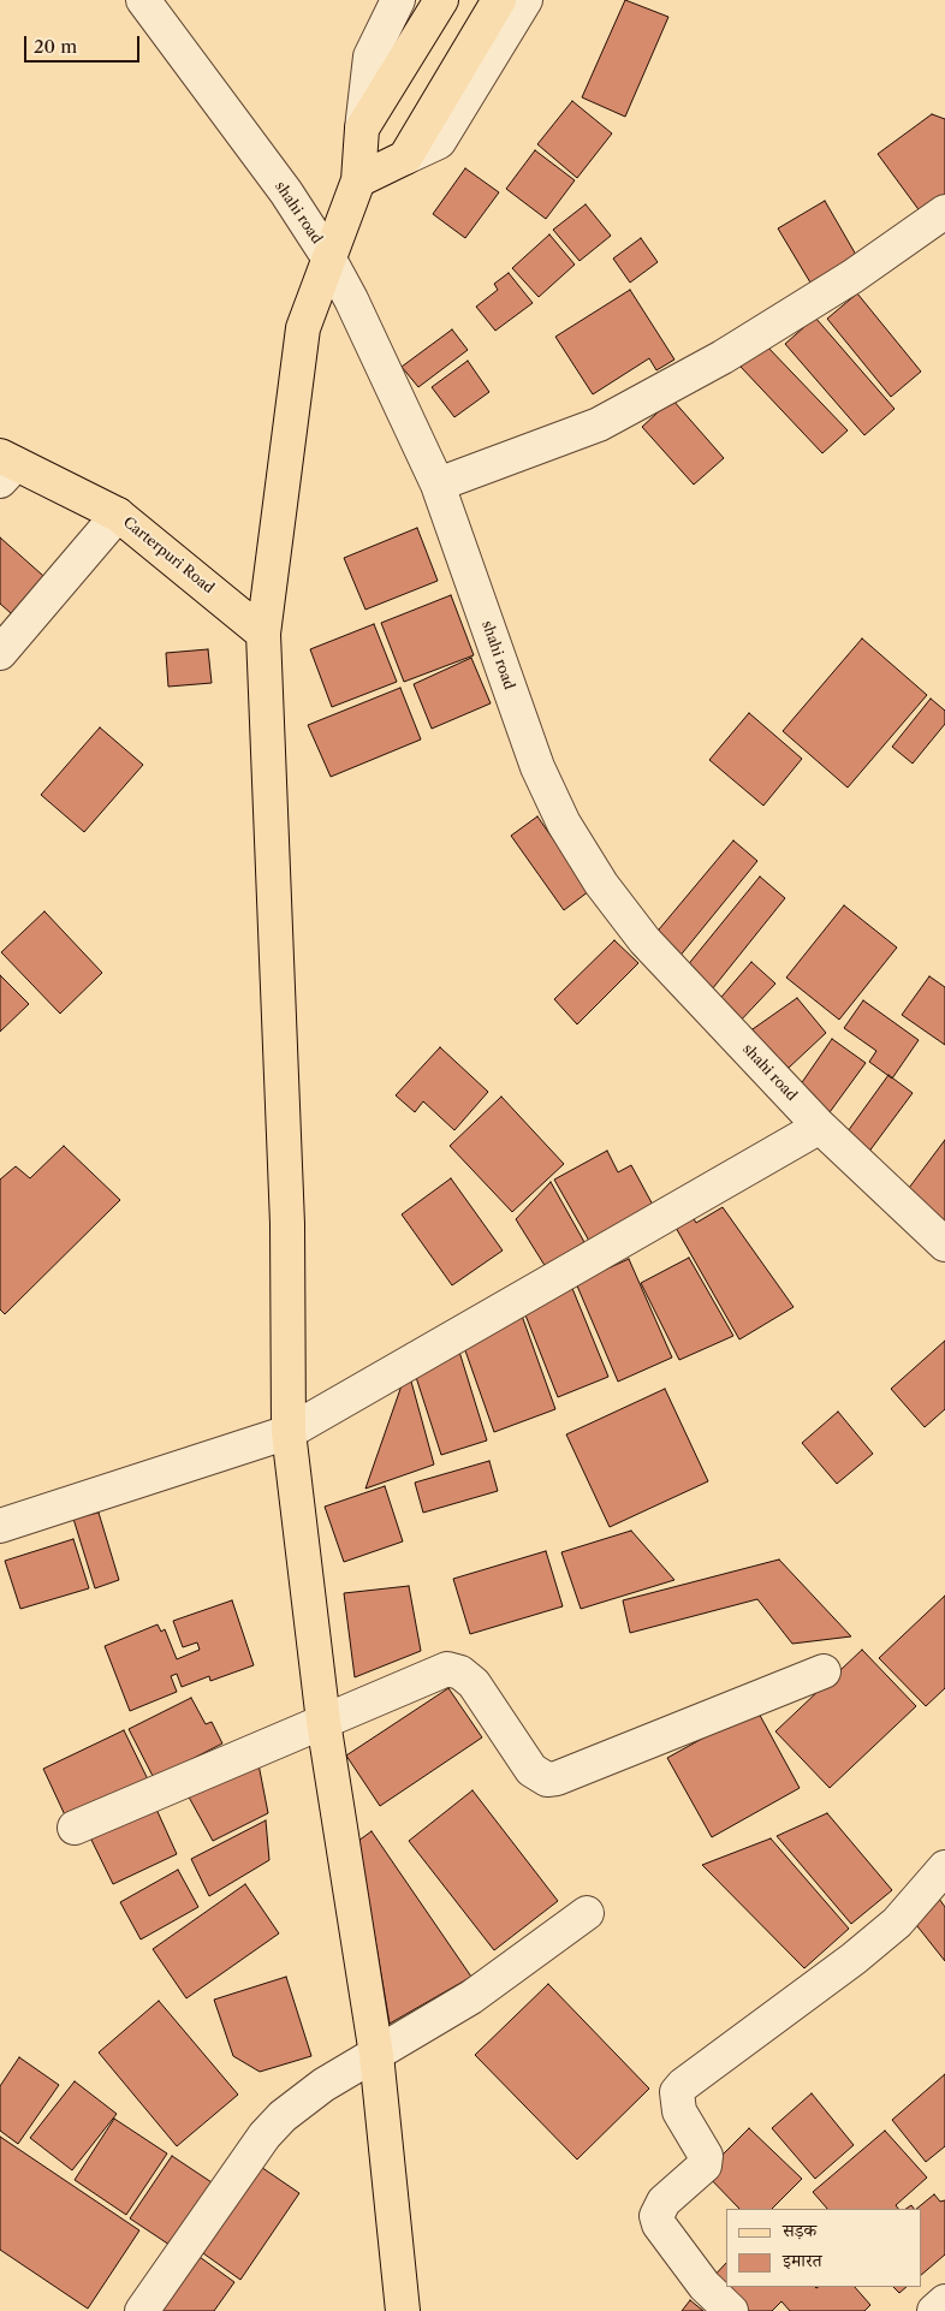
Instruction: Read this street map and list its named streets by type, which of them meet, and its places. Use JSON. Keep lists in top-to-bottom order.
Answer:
{
  "streets": {
    "main road": ["Carterpuri Road"],
    "street": ["shahi road"]
  },
  "legend": ["सड़क", "इमारत"],
  "scale_bar": "20 m"
}
